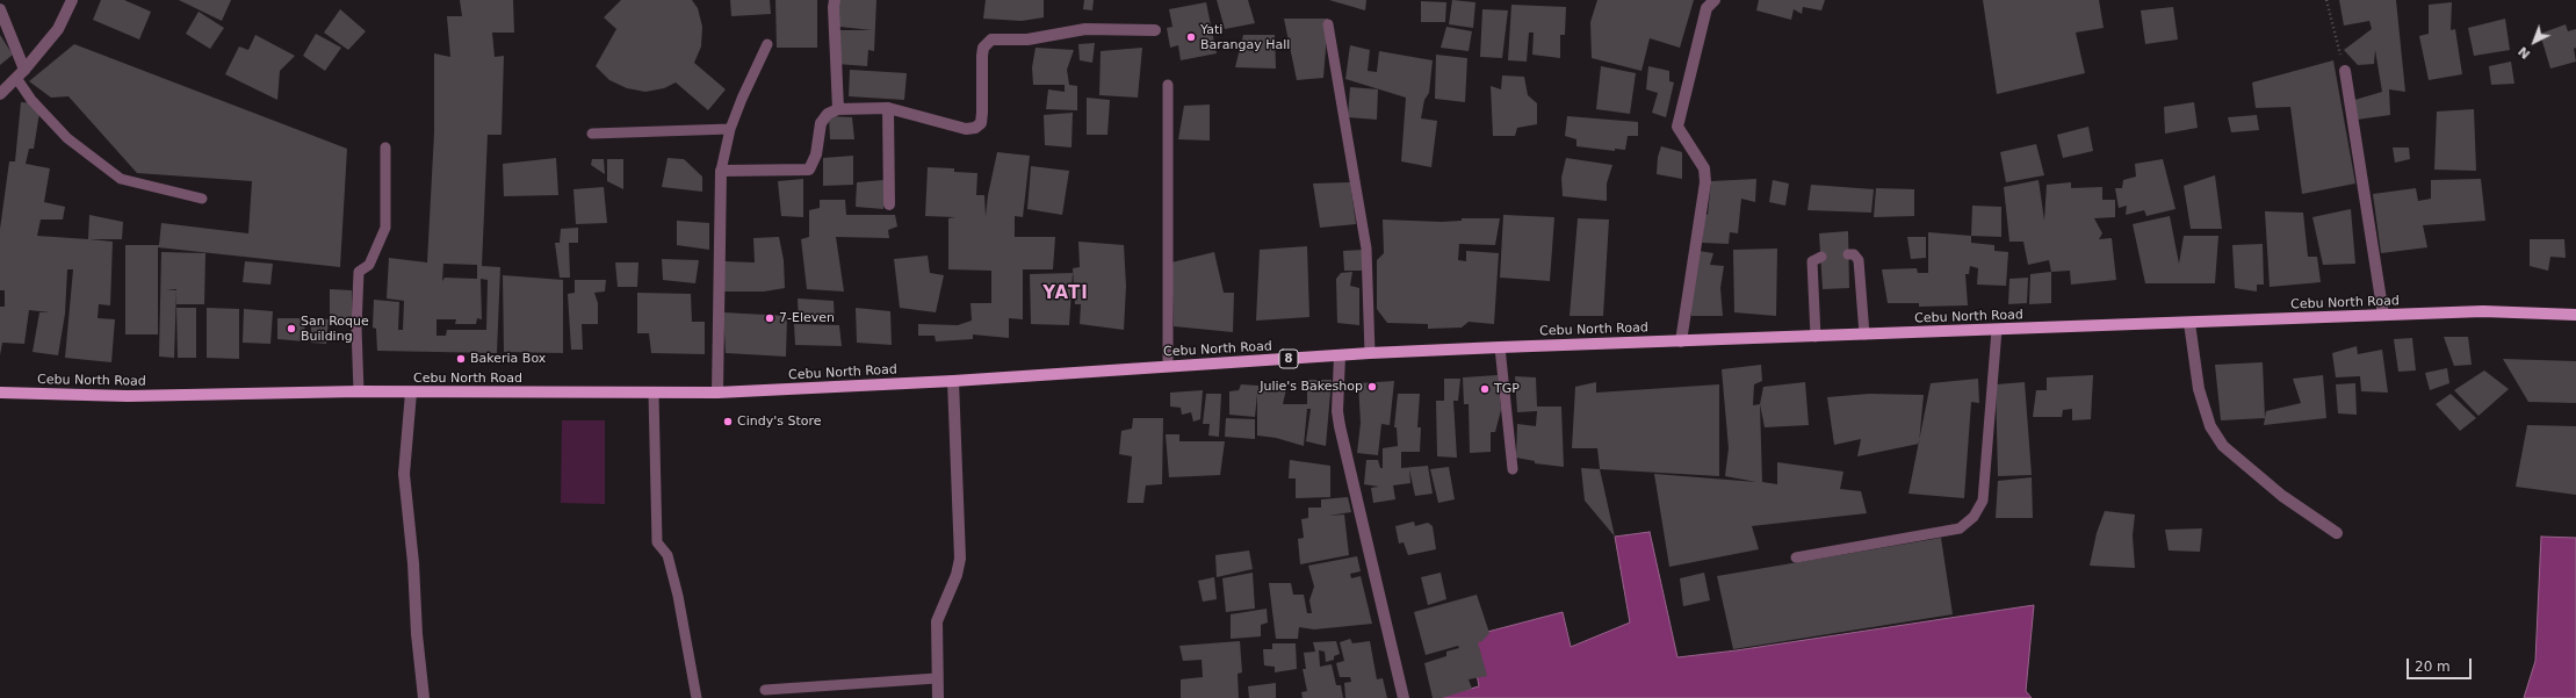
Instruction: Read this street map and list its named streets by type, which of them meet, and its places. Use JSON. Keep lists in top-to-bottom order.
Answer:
{
  "streets": {
    "main road": ["Cebu North Road", "8"]
  },
  "districts": ["YATI"],
  "places": [
    "Yati Barangay Hall",
    "7-Eleven",
    "San Roque Building",
    "Bakeria Box",
    "Julie's Bakeshop",
    "TGP",
    "Cindy's Store"
  ],
  "scale_bar": "20 m",
  "north": "bottom left"
}
